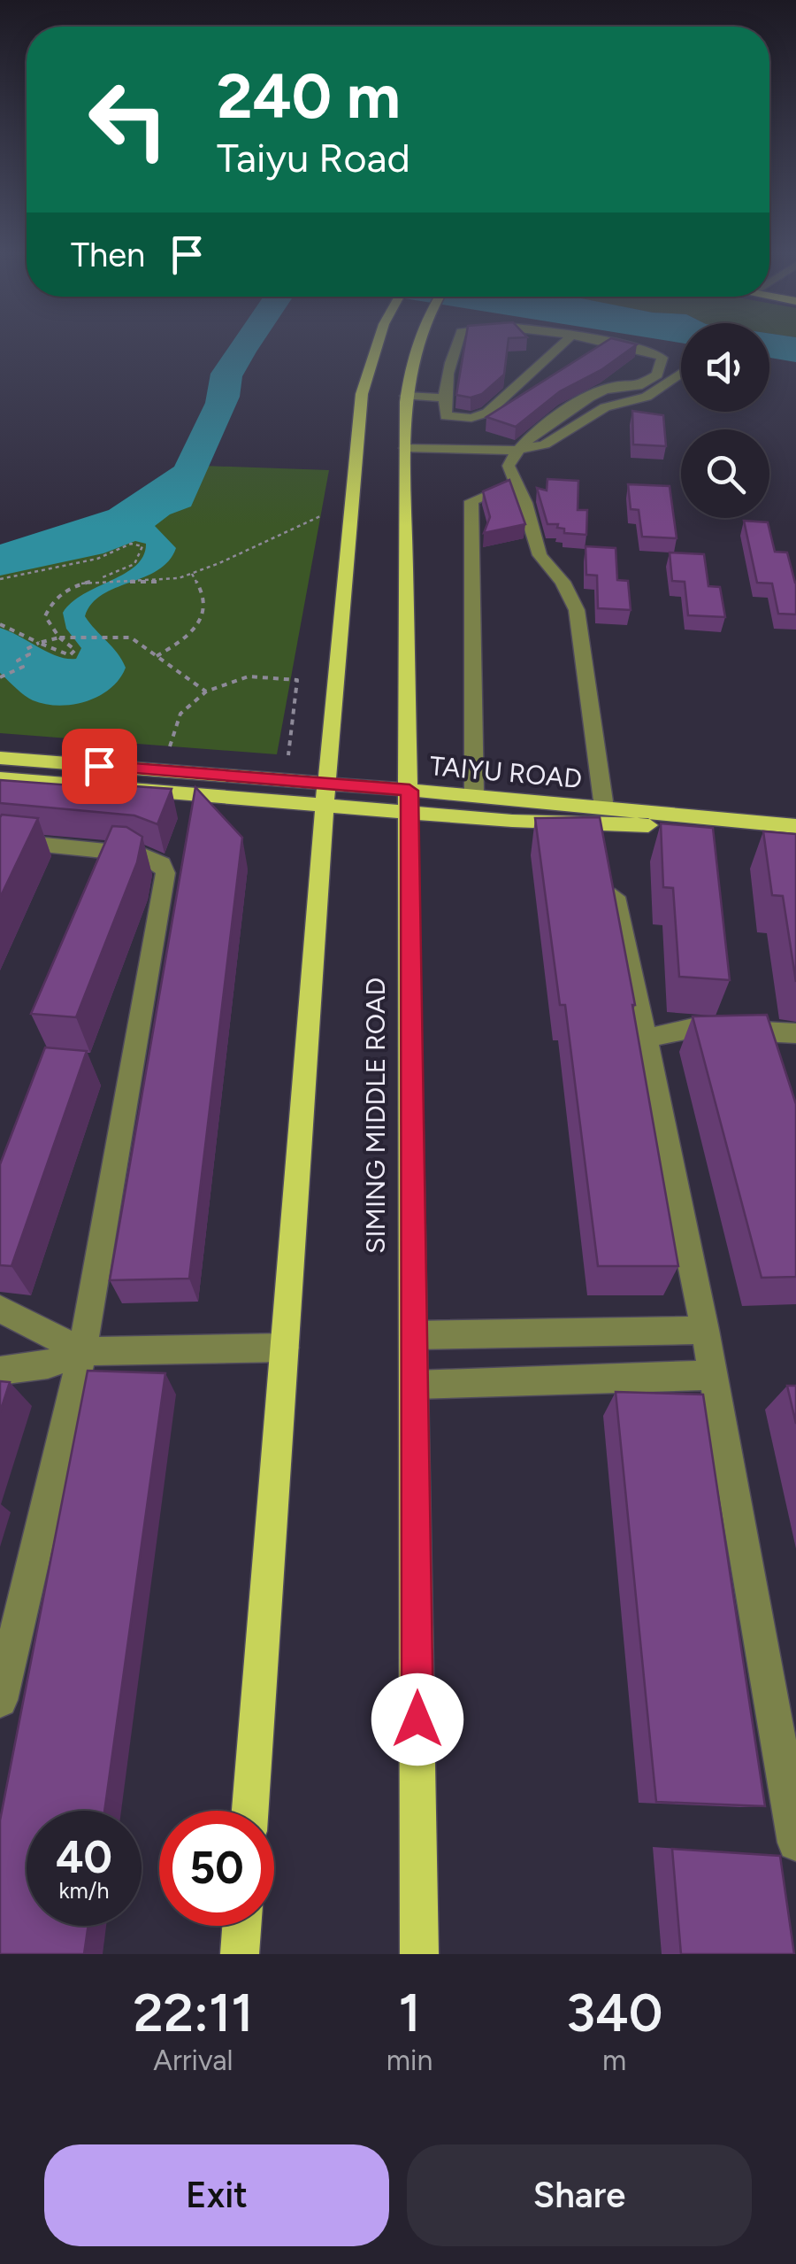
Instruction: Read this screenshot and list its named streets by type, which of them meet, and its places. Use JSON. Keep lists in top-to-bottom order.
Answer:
{
  "streets": {
    "main road": ["TAIYU ROAD", "SIMING MIDDLE ROAD"]
  },
  "crossings": [
    ["TAIYU ROAD", "SIMING MIDDLE ROAD"]
  ],
  "page": {
    "turn": ["240 m", "Taiyu Road"],
    "then": "Then",
    "speed": "40 km/h",
    "limit": "50",
    "eta": [
      "22:11",
      "Arrival",
      "1",
      "min",
      "340",
      "m"
    ],
    "buttons": ["Exit", "Share"]
  }
}
